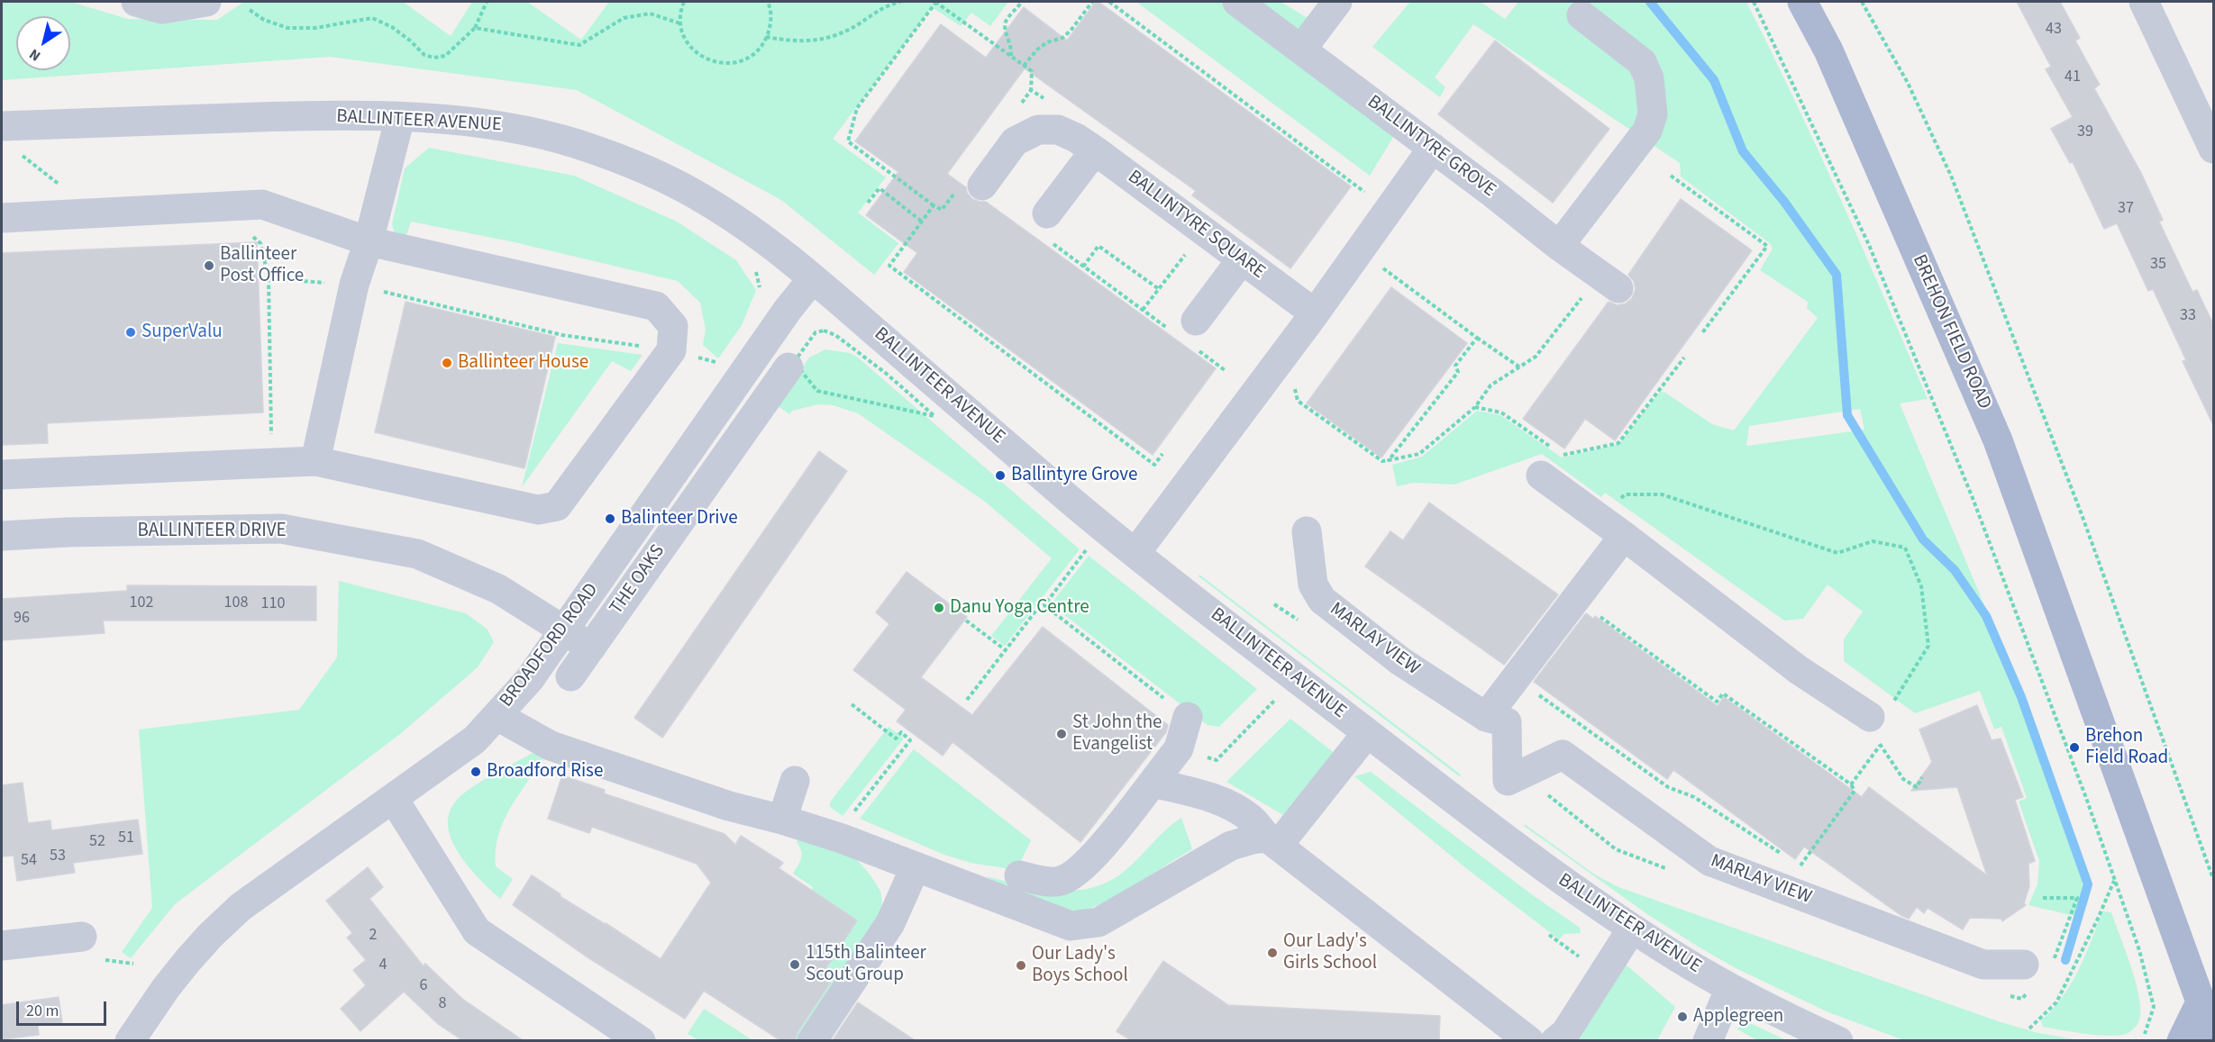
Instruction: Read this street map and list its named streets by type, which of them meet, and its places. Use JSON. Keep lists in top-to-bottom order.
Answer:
{
  "streets": {
    "main road": ["BREHON FIELD ROAD"],
    "street": [
      "BALLINTEER AVENUE",
      "BALLINTYRE GROVE",
      "BALLINTYRE SQUARE",
      "BALLINTEER DRIVE",
      "THE OAKS",
      "MARLAY VIEW",
      "BROADFORD ROAD"
    ]
  },
  "crossings": [
    ["BALLINTEER AVENUE", "BROADFORD ROAD"],
    ["BALLINTEER DRIVE", "BROADFORD ROAD"]
  ],
  "places": [
    "Ballinteer Post Office",
    "SuperValu",
    "Ballinteer House",
    "Ballintyre Grove",
    "Balinteer Drive",
    "Danu Yoga Centre",
    "St John the Evangelist",
    "Brehon Field Road",
    "Broadford Rise",
    "Our Lady's Girls School",
    "115th Balinteer Scout Group",
    "Our Lady's Boys School",
    "Applegreen"
  ],
  "house_numbers": [
    "43",
    "41",
    "39",
    "37",
    "35",
    "33",
    "102",
    "108",
    "110",
    "96",
    "51",
    "52",
    "53",
    "54",
    "2",
    "4",
    "6",
    "8"
  ],
  "scale_bar": "20 m",
  "north": "bottom left"
}
